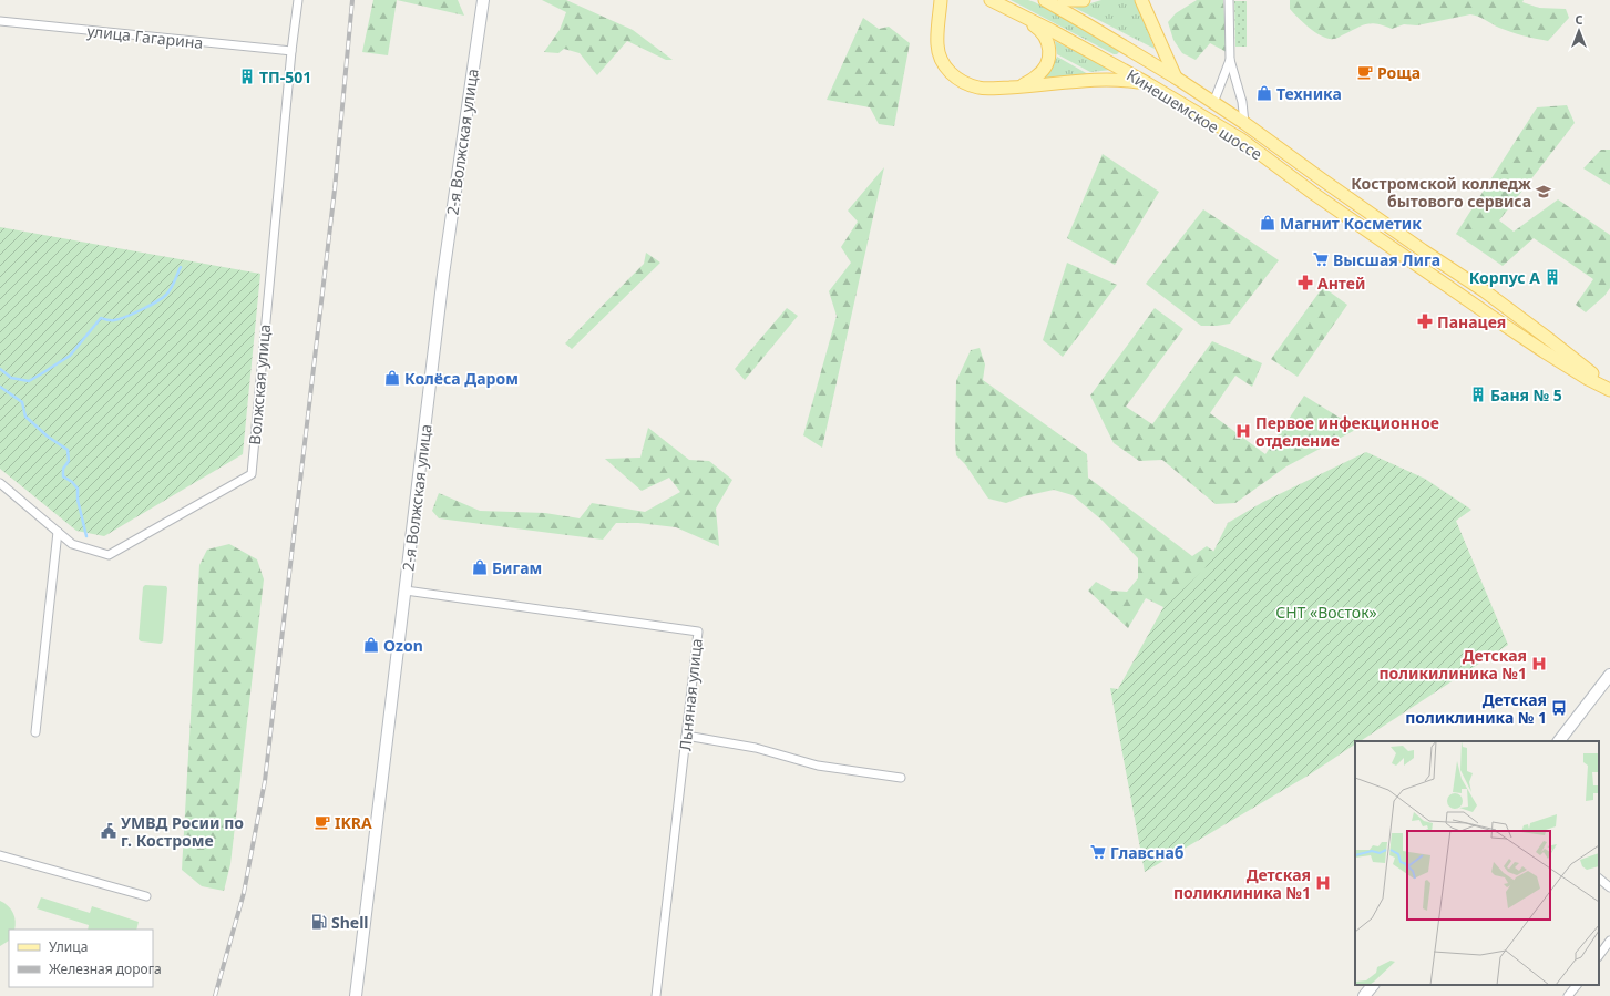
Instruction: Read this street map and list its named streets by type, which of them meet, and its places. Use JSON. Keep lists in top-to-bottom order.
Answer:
{
  "streets": {
    "main road": ["Кинешемское шоссе"],
    "street": [
      "улица Гагарина",
      "2-я Волжская улица",
      "Волжская улица",
      "Льняная улица"
    ]
  },
  "crossings": [
    ["улица Гагарина", "Волжская улица"],
    ["2-я Волжская улица", "Льняная улица"]
  ],
  "parks": ["СНТ «Восток»"],
  "places": {
    "cafe": ["Роща", "IKRA"],
    "building": ["ТП-501", "Корпус А", "Баня № 5"],
    "shop": [
      "Техника",
      "Магнит Косметик",
      "Колёса Даром",
      "Бигам",
      "Ozon"
    ],
    "school or university": ["Костромской колледж бытового сервиса"],
    "supermarket": ["Высшая Лига", "Главснаб"],
    "pharmacy": ["Антей", "Панацея"],
    "hospital": ["Первое инфекционное отделение", "Детская поликилиника №1", "Детская поликлиника №1"],
    "bus stop": ["Детская поликлиника № 1"],
    "public building": ["УМВД Росии по г. Костроме"],
    "fuel station": ["Shell"]
  },
  "legend": ["Улица", "Железная дорога"],
  "north": "top"
}
